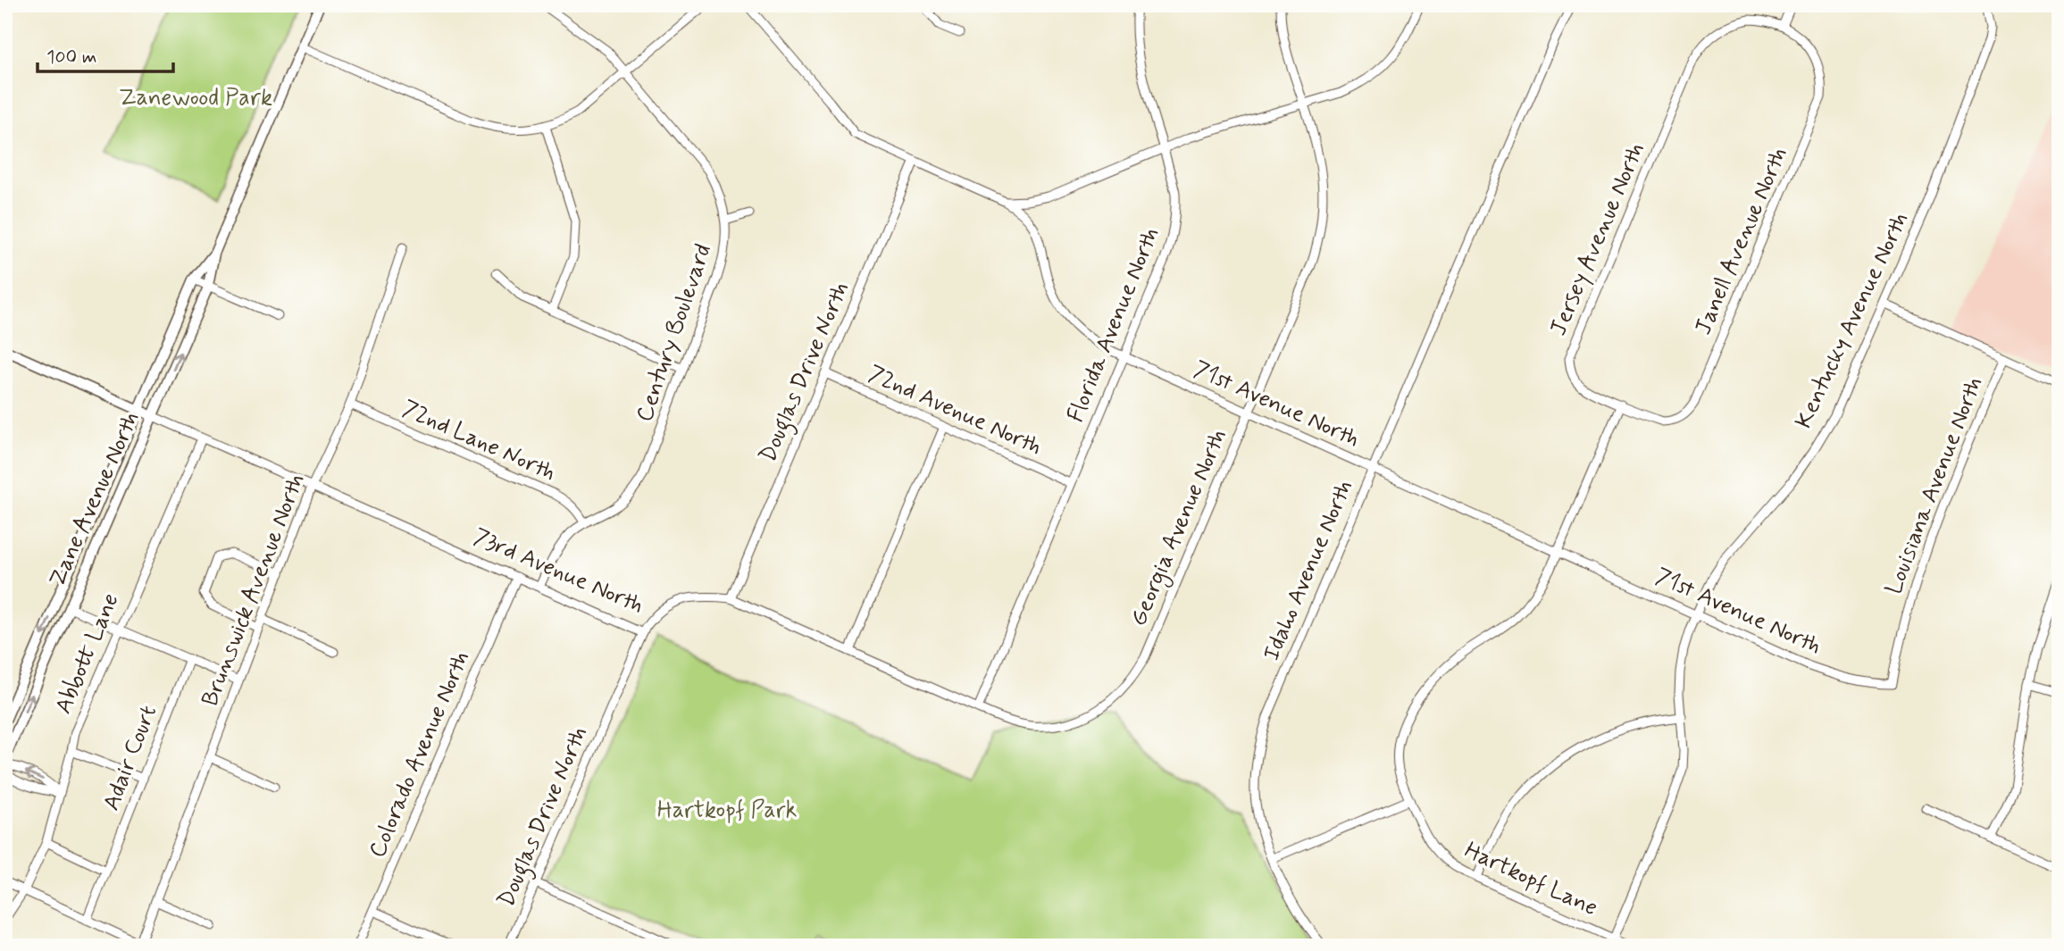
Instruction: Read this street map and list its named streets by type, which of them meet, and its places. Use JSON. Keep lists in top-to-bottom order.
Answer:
{
  "streets": {
    "street": [
      "Jersey Avenue North",
      "Janell Avenue North",
      "Kentucky Avenue North",
      "Florida Avenue North",
      "Century Boulevard",
      "Douglas Drive North",
      "71st Avenue North",
      "72nd Avenue North",
      "72nd Lane North",
      "Louisiana Avenue North",
      "Zane Avenue North",
      "Georgia Avenue North",
      "Idaho Avenue North",
      "73rd Avenue North",
      "Brunswick Avenue North",
      "Abbott Lane",
      "Colorado Avenue North",
      "Adair Court",
      "Hartkopf Lane"
    ]
  },
  "crossings": [
    ["Jersey Avenue North", "Janell Avenue North"],
    ["Kentucky Avenue North", "71st Avenue North"],
    ["Kentucky Avenue North", "Hartkopf Lane"],
    ["Florida Avenue North", "71st Avenue North"],
    ["Florida Avenue North", "72nd Avenue North"],
    ["Florida Avenue North", "73rd Avenue North"],
    ["Century Boulevard", "72nd Lane North"],
    ["Century Boulevard", "73rd Avenue North"],
    ["Douglas Drive North", "71st Avenue North"],
    ["Douglas Drive North", "72nd Avenue North"],
    ["Douglas Drive North", "73rd Avenue North"],
    ["71st Avenue North", "Louisiana Avenue North"],
    ["71st Avenue North", "Georgia Avenue North"],
    ["71st Avenue North", "Idaho Avenue North"],
    ["72nd Lane North", "Brunswick Avenue North"],
    ["Zane Avenue North", "73rd Avenue North"],
    ["Georgia Avenue North", "73rd Avenue North"],
    ["73rd Avenue North", "Brunswick Avenue North"],
    ["73rd Avenue North", "Abbott Lane"],
    ["73rd Avenue North", "Colorado Avenue North"]
  ],
  "parks": ["Zanewood Park", "Hartkopf Park"],
  "scale_bar": "100 m"
}
